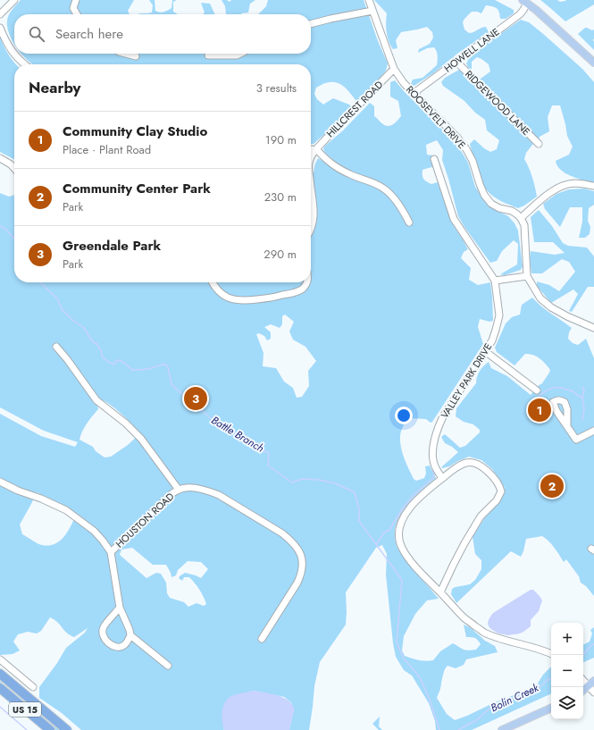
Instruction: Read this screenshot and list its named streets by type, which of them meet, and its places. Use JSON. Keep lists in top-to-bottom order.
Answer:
{
  "streets": {
    "highway": ["US 15"],
    "street": [
      "HOWELL LANE",
      "RIDGEWOOD LANE",
      "HILLCREST ROAD",
      "ROOSEVELT DRIVE",
      "VALLEY PARK DRIVE",
      "HOUSTON ROAD"
    ]
  },
  "crossings": [
    ["HOWELL LANE", "RIDGEWOOD LANE"],
    ["HOWELL LANE", "ROOSEVELT DRIVE"],
    ["HILLCREST ROAD", "ROOSEVELT DRIVE"]
  ],
  "water": ["Battle Branch", "Bolin Creek"],
  "page": {
    "search": "Search here",
    "heading": ["Nearby", "3 results"],
    "list": [
      {
        "mark": "1",
        "name": "Community Clay Studio",
        "note": "Place · Plant Road",
        "value": "190 m"
      },
      {
        "mark": "2",
        "name": "Community Center Park",
        "note": "Park",
        "value": "230 m"
      },
      {
        "mark": "3",
        "name": "Greendale Park",
        "note": "Park",
        "value": "290 m"
      }
    ],
    "pins": ["3", "1", "2"],
    "map_buttons": ["+", "−"]
  }
}
